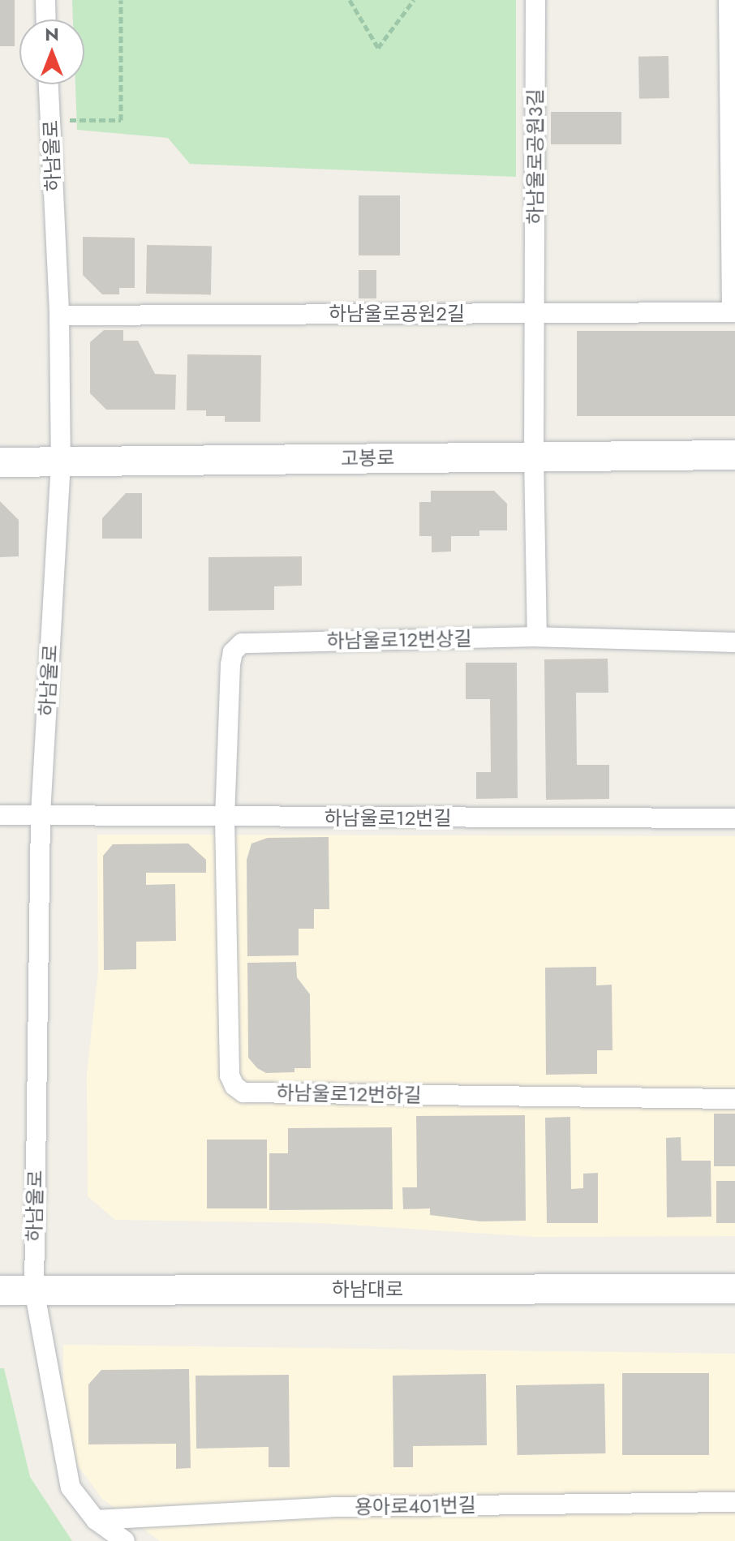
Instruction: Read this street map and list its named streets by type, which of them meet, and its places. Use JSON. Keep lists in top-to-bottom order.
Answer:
{
  "streets": {
    "main road": ["고봉로", "하남대로"],
    "street": [
      "하남울로",
      "하남울로공원3길",
      "하남울로공원2길",
      "하남울로12번상길",
      "하남울로12번길",
      "하남울로12번하길",
      "용아로401번길"
    ]
  },
  "crossings": [
    ["하남울로", "하남울로공원2길"],
    ["하남울로", "고봉로"],
    ["하남울로", "하남울로12번길"],
    ["하남울로", "하남대로"],
    ["하남울로", "용아로401번길"],
    ["하남울로공원3길", "하남울로공원2길"],
    ["하남울로공원3길", "고봉로"],
    ["하남울로공원3길", "하남울로12번상길"],
    ["하남울로12번상길", "하남울로12번길"],
    ["하남울로12번상길", "하남울로12번하길"],
    ["하남울로12번길", "하남울로12번하길"]
  ],
  "north": "top"
}
